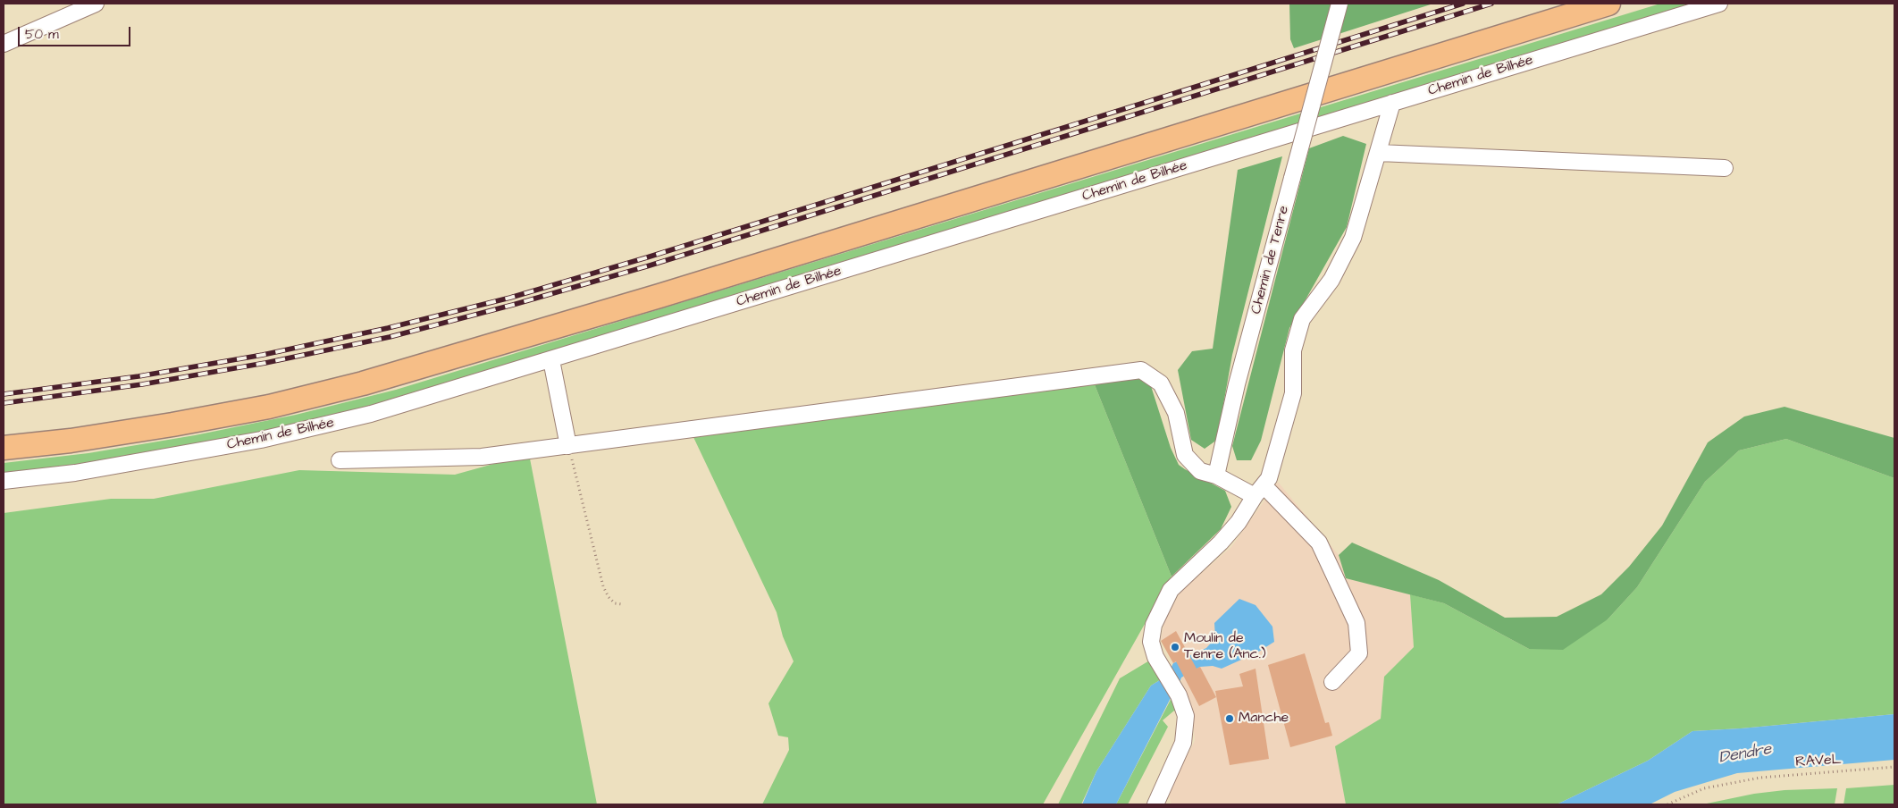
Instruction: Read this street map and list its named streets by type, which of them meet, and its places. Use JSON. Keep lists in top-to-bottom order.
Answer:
{
  "streets": {
    "street": ["Chemin de Bilhée", "Chemin de Tenre"],
    "path": ["RAVeL"]
  },
  "water": ["Dendre"],
  "places": ["Moulin de Tenre (Anc.)", "Manche"],
  "scale_bar": "50 m"
}
